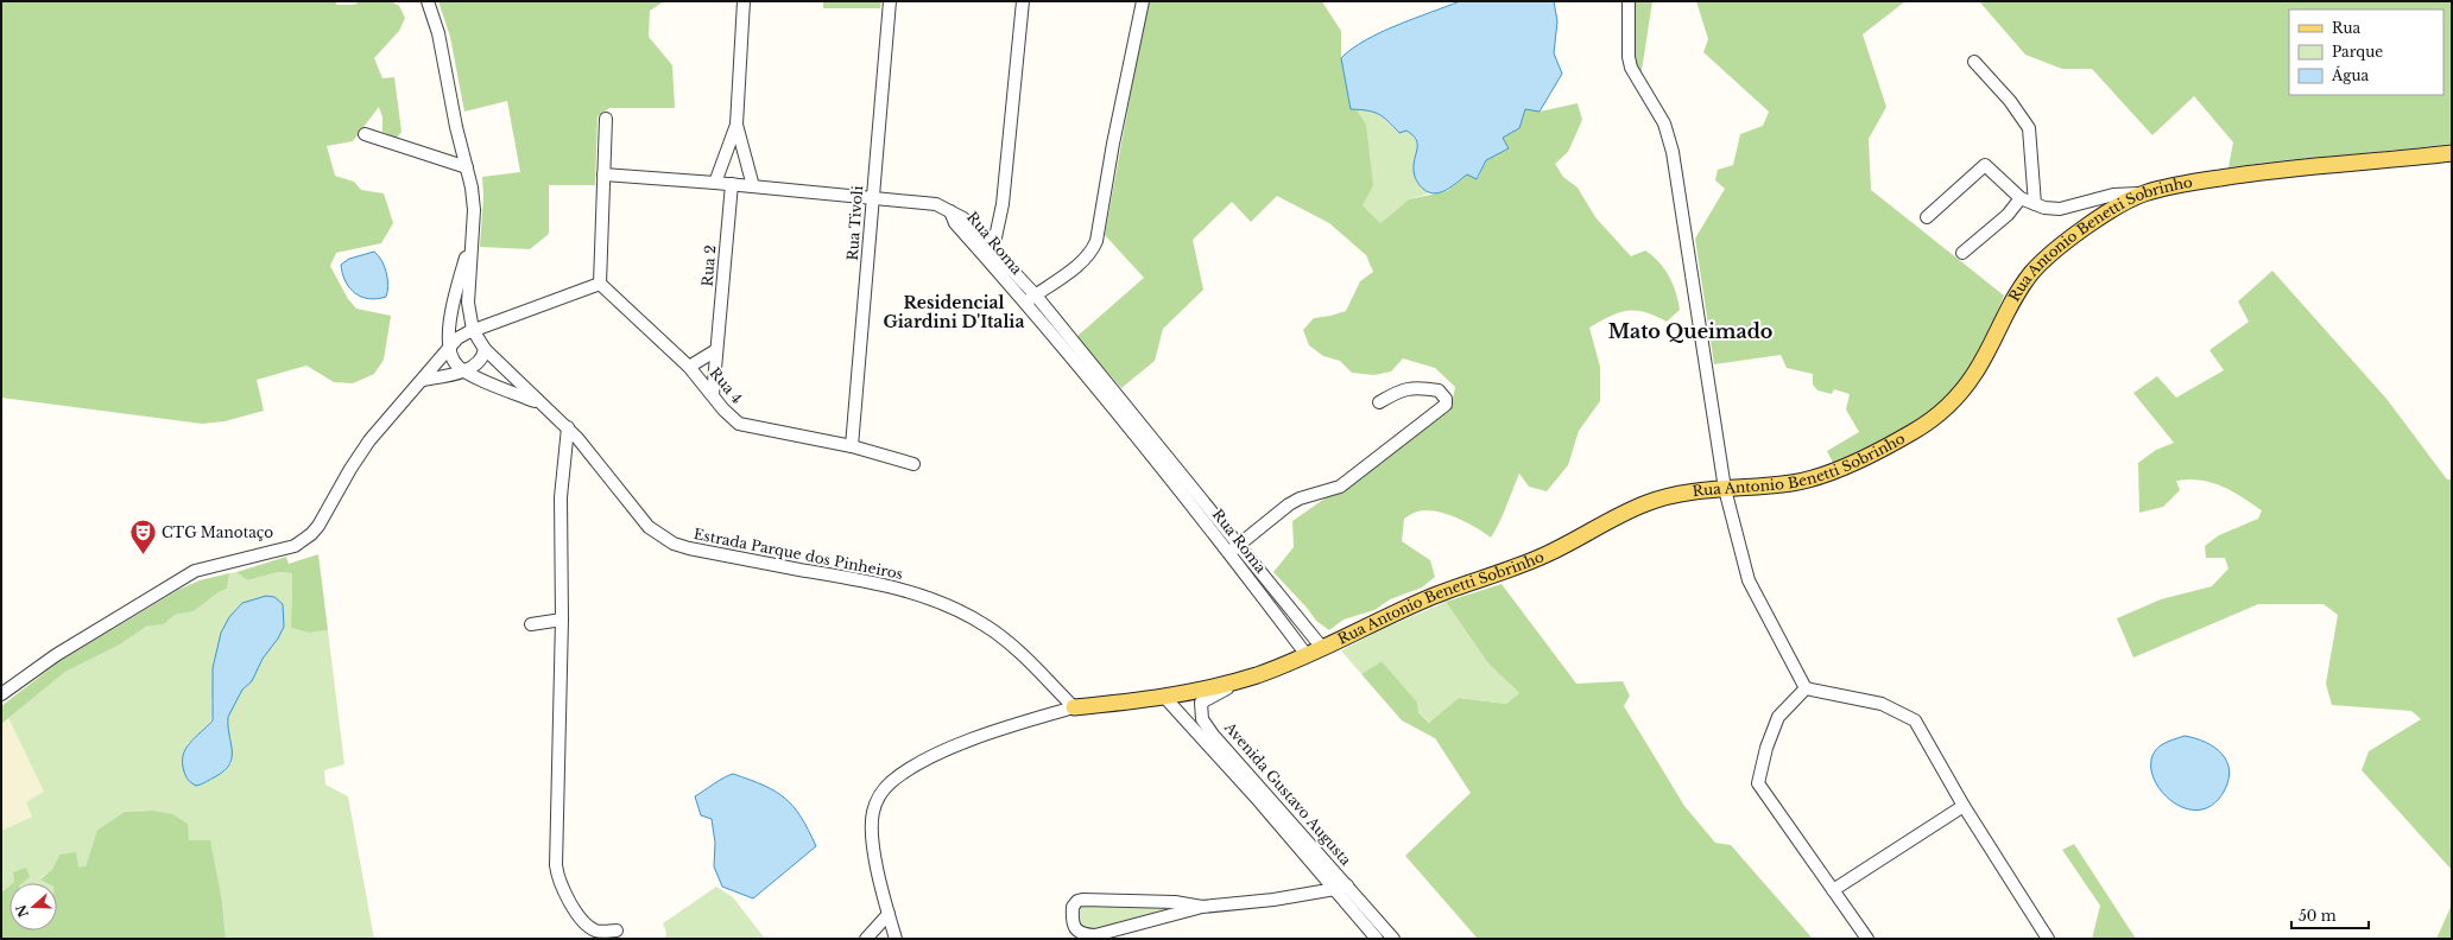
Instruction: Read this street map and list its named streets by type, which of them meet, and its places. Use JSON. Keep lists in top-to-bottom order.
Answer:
{
  "streets": {
    "main road": ["Rua Antonio Benetti Sobrinho"],
    "street": [
      "Rua Tivoli",
      "Rua Roma",
      "Rua 2",
      "Rua 4",
      "Estrada Parque dos Pinheiros",
      "Avenida Gustavo Augusta"
    ]
  },
  "crossings": [
    ["Rua Tivoli", "Rua Roma"],
    ["Rua Tivoli", "Rua 4"],
    ["Rua Roma", "Rua Antonio Benetti Sobrinho"],
    ["Rua Roma", "Rua 2"],
    ["Rua Antonio Benetti Sobrinho", "Estrada Parque dos Pinheiros"],
    ["Rua Antonio Benetti Sobrinho", "Avenida Gustavo Augusta"],
    ["Rua 2", "Rua 4"]
  ],
  "districts": ["Residencial Giardini D'Italia", "Mato Queimado"],
  "places": {
    "theatre": ["CTG Manotaço"]
  },
  "legend": ["Rua", "Parque", "Água"],
  "scale_bar": "50 m",
  "north": "left"
}
